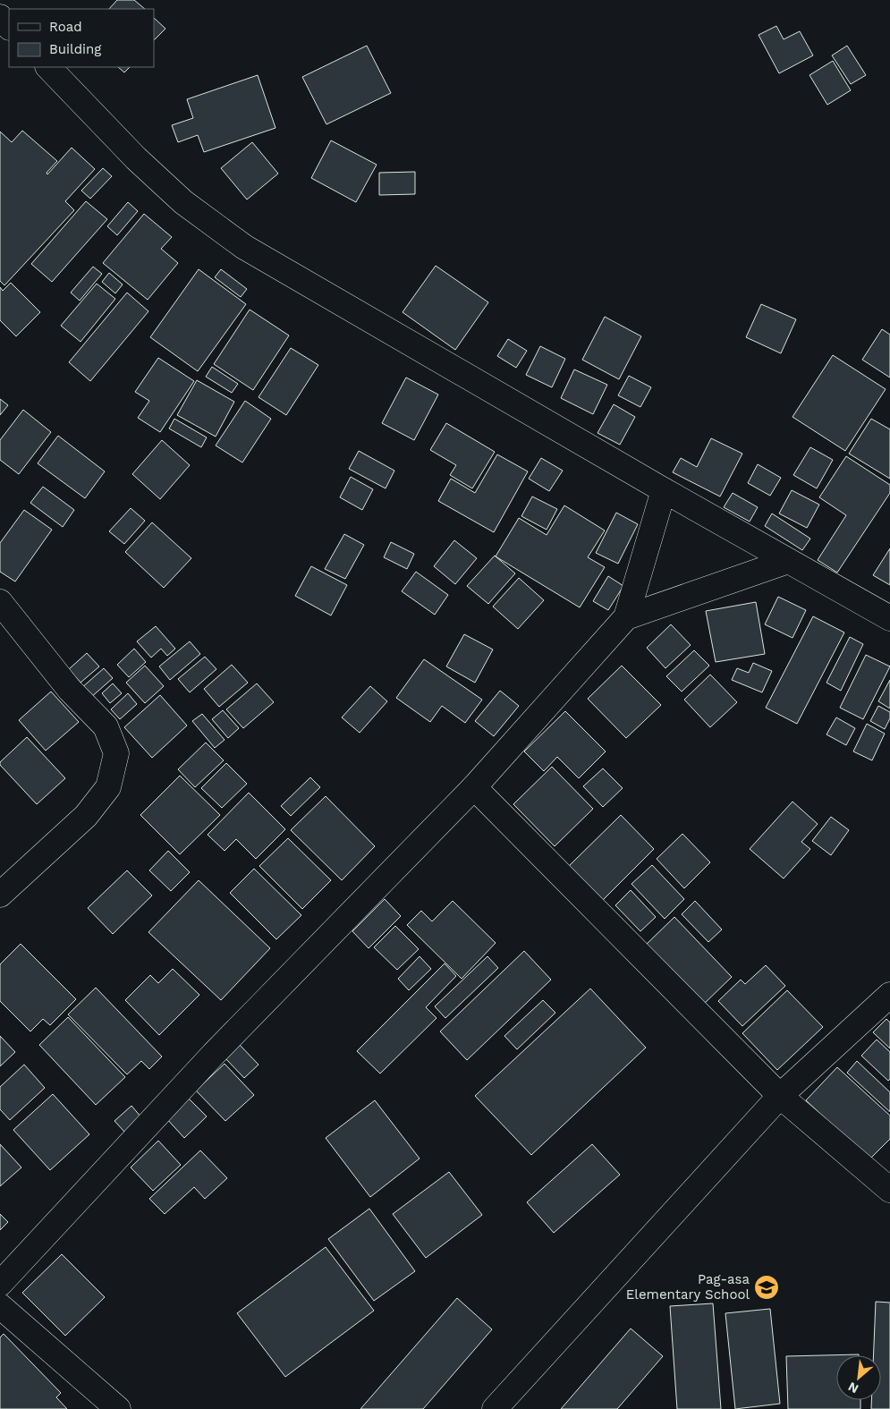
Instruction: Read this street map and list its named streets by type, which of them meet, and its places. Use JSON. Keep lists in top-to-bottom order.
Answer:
{
  "places": {
    "school or university": ["Pag-asa Elementary School"]
  },
  "legend": ["Road", "Building"],
  "north": "bottom left"
}
